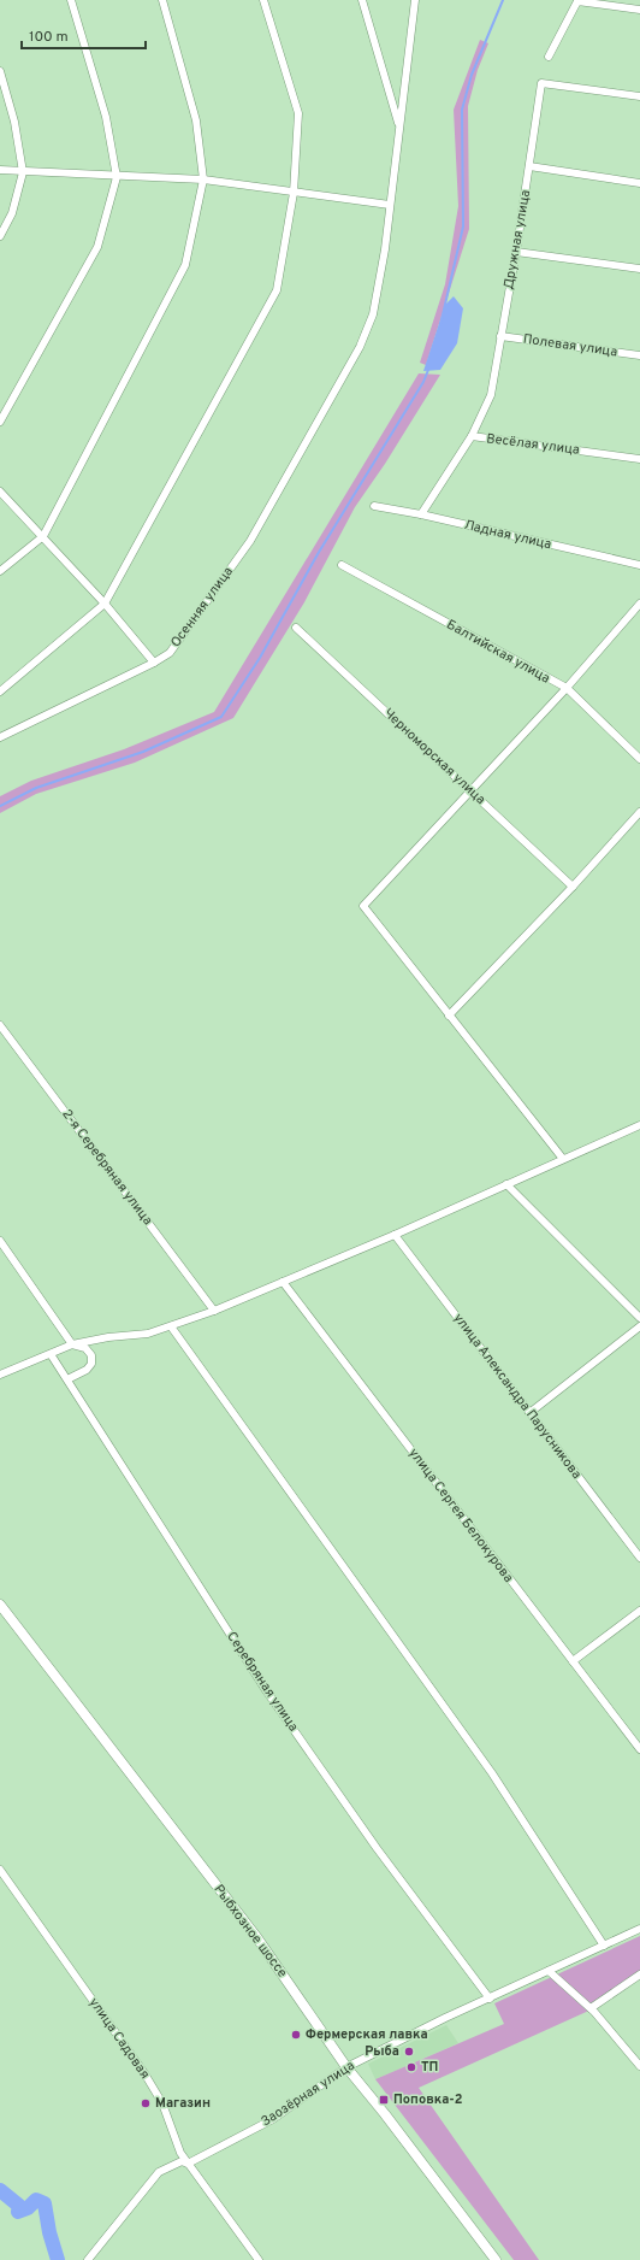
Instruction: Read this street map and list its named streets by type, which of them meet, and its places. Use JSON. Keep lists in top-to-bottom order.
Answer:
{
  "streets": {
    "street": [
      "Дружная улица",
      "Полевая улица",
      "Весёлая улица",
      "Ладная улица",
      "Осенняя улица",
      "Балтийская улица",
      "Черноморская улица",
      "2-я Серебряная улица",
      "улица Александра Парусникова",
      "улица Сергея Белокурова",
      "Серебряная улица",
      "Рыбхозное шоссе",
      "улица Садовая",
      "Заозёрная улица"
    ]
  },
  "crossings": [
    ["Дружная улица", "Полевая улица"],
    ["Дружная улица", "Весёлая улица"],
    ["Серебряная улица", "Заозёрная улица"],
    ["Рыбхозное шоссе", "Заозёрная улица"],
    ["улица Садовая", "Заозёрная улица"]
  ],
  "places": {
    "other": [
      "Фермерская лавка",
      "Рыба",
      "ТП",
      "Магазин"
    ],
    "transit": ["Поповка-2"]
  },
  "scale_bar": "100 m"
}
